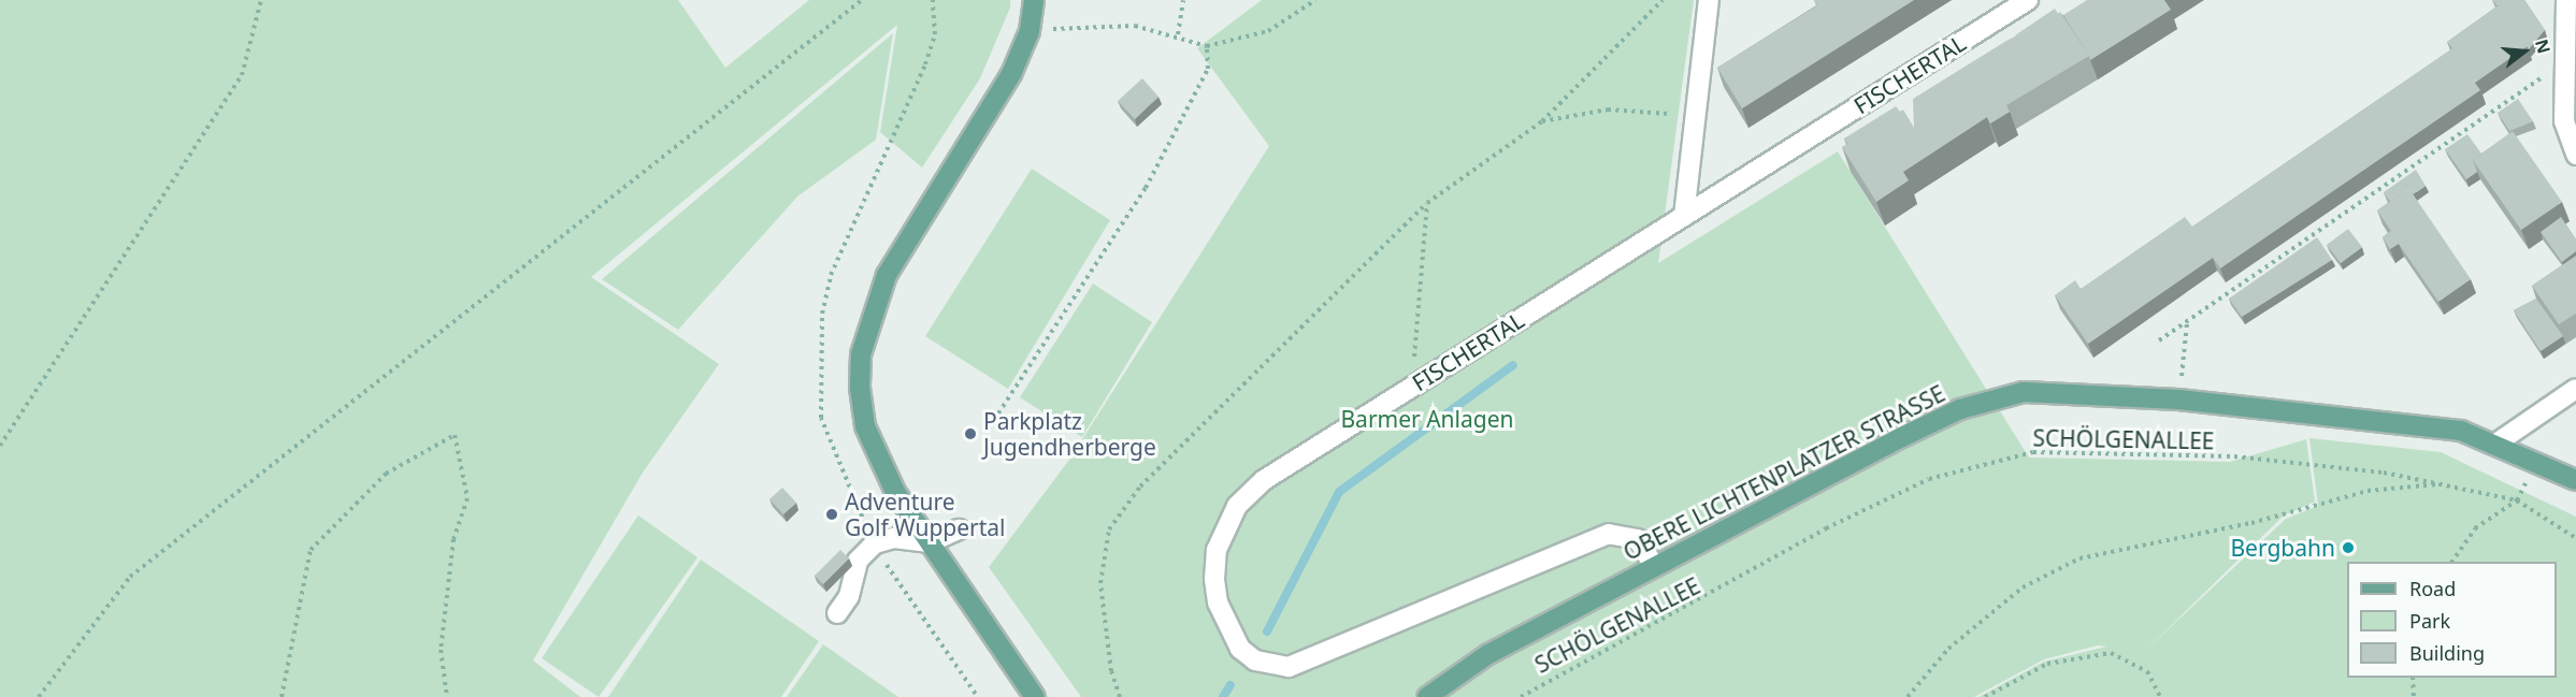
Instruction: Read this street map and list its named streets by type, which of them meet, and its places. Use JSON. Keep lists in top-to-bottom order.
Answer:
{
  "streets": {
    "main road": ["OBERE LICHTENPLATZER STRASSE"],
    "street": ["FISCHERTAL"],
    "path": ["SCHÖLGENALLEE"]
  },
  "crossings": [
    ["FISCHERTAL", "OBERE LICHTENPLATZER STRASSE"]
  ],
  "parks": ["Barmer Anlagen"],
  "places": ["Parkplatz Jugendherberge", "Adventure Golf Wuppertal", "Bergbahn"],
  "legend": ["Road", "Park", "Building"],
  "north": "right"
}
